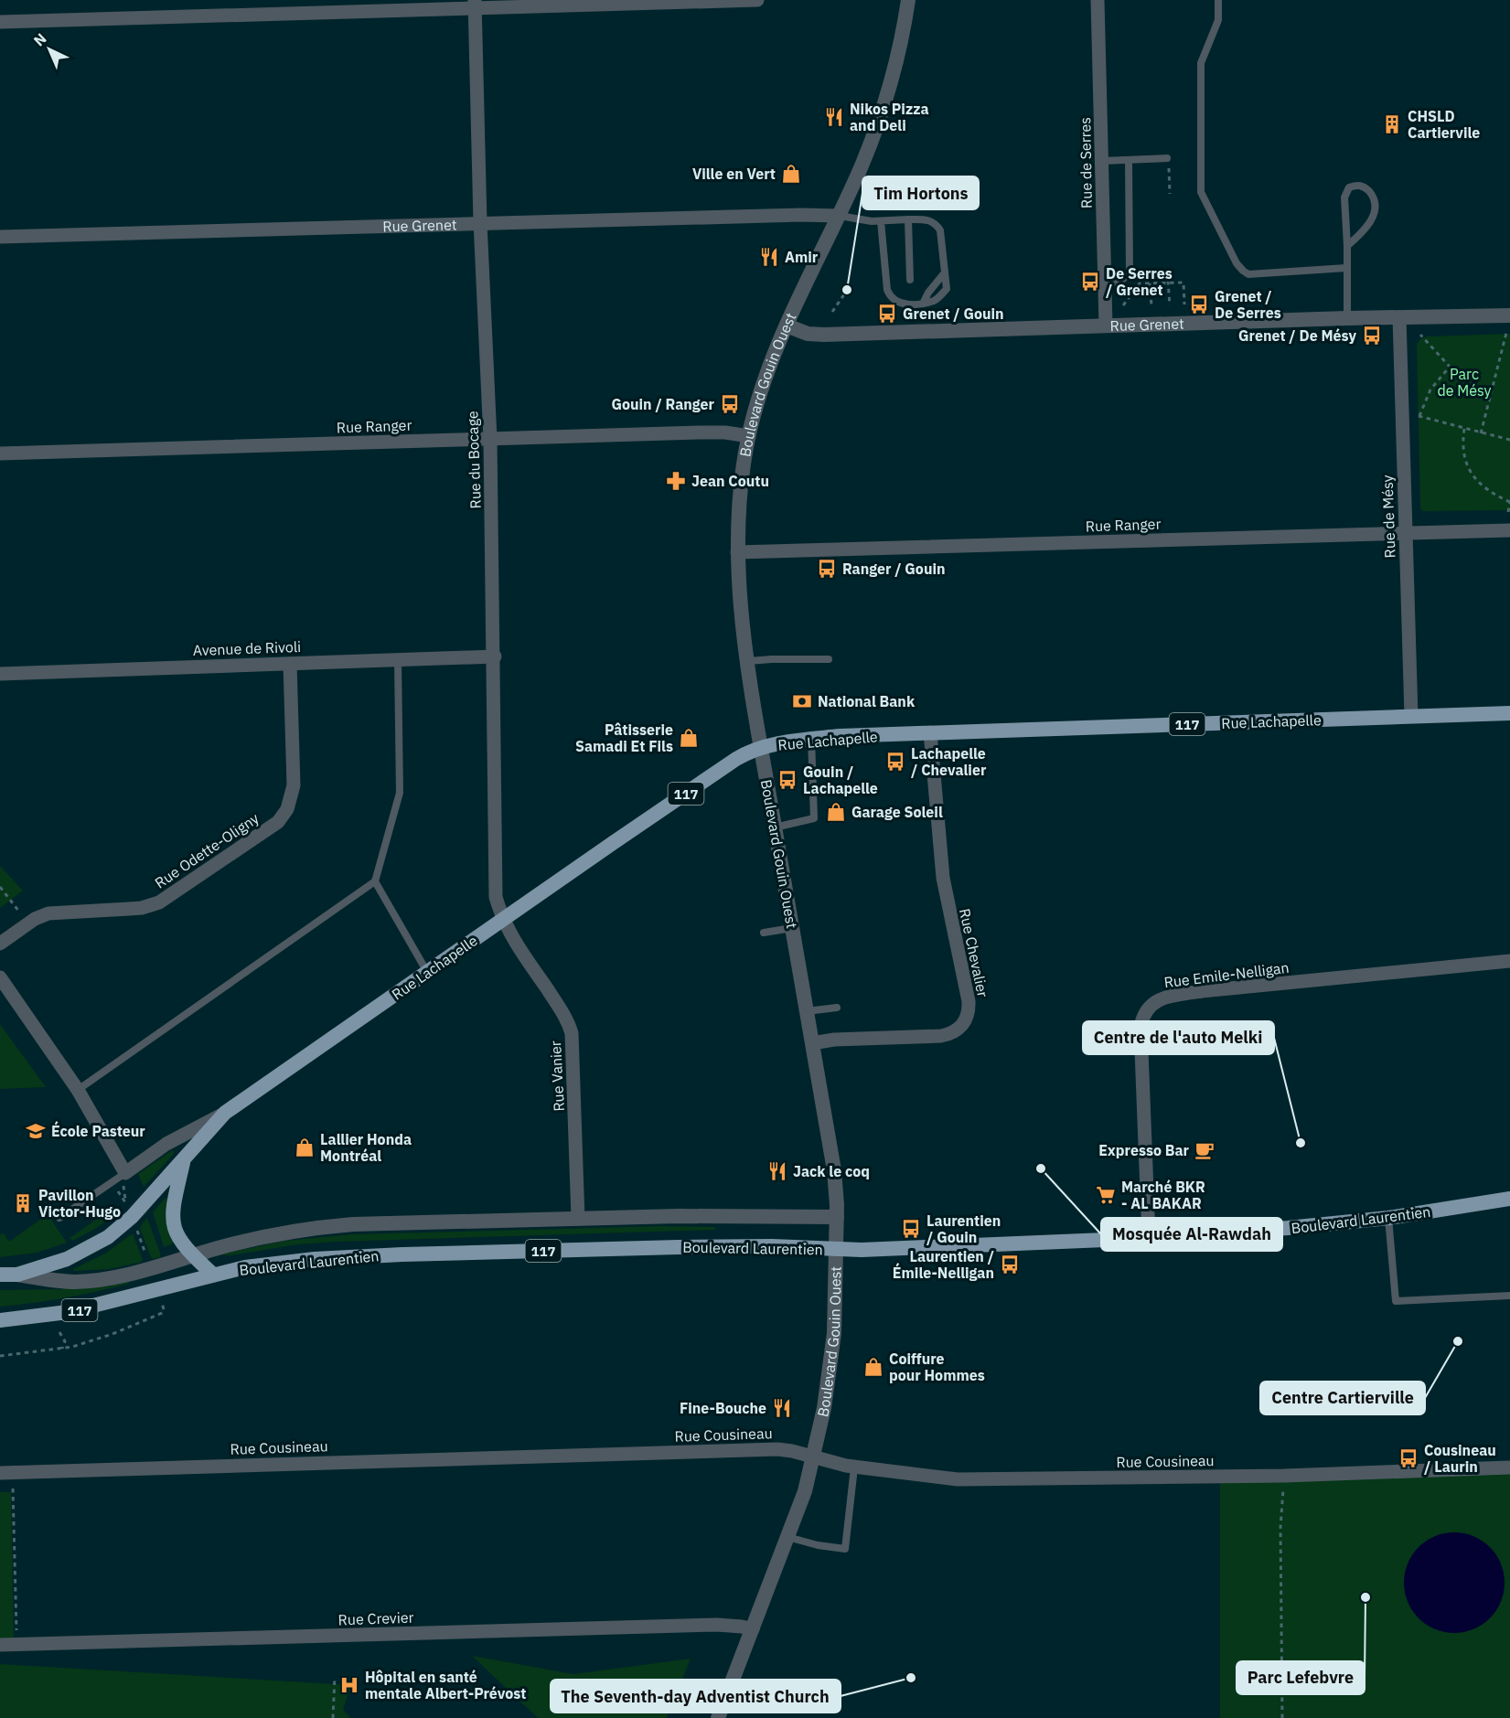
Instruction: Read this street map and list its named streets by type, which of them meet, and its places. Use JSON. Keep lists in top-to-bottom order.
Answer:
{
  "streets": {
    "main road": ["Rue Lachapelle", "117", "Boulevard Laurentien"],
    "street": [
      "Rue de Serres",
      "Rue Grenet",
      "Boulevard Gouin Ouest",
      "Rue Ranger",
      "Rue du Bocage",
      "Rue de Mésy",
      "Avenue de Rivoli",
      "Rue Odette-Oligny",
      "Rue Chevalier",
      "Rue Emile-Nelligan",
      "Rue Vanier",
      "Rue Cousineau",
      "Rue Crevier"
    ]
  },
  "crossings": [
    ["Rue de Serres", "Rue Grenet"],
    ["Rue Grenet", "Boulevard Gouin Ouest"],
    ["Rue Grenet", "Rue du Bocage"],
    ["Rue Grenet", "Rue de Mésy"],
    ["Boulevard Gouin Ouest", "Rue Ranger"],
    ["Boulevard Gouin Ouest", "Rue Lachapelle"],
    ["Boulevard Gouin Ouest", "Rue Chevalier"],
    ["Boulevard Gouin Ouest", "Boulevard Laurentien"],
    ["Boulevard Gouin Ouest", "Rue Cousineau"],
    ["Boulevard Gouin Ouest", "Rue Crevier"],
    ["Rue Ranger", "Rue du Bocage"],
    ["Rue Ranger", "Rue de Mésy"],
    ["Rue du Bocage", "Avenue de Rivoli"],
    ["Rue du Bocage", "Rue Lachapelle"],
    ["Rue du Bocage", "Rue Vanier"],
    ["Rue de Mésy", "Rue Lachapelle"],
    ["Avenue de Rivoli", "Rue Odette-Oligny"],
    ["Rue Lachapelle", "Rue Chevalier"],
    ["Rue Lachapelle", "Rue Vanier"],
    ["Rue Lachapelle", "Boulevard Laurentien"],
    ["Rue Emile-Nelligan", "Boulevard Laurentien"],
    ["Rue Vanier", "Boulevard Laurentien"]
  ],
  "parks": ["Parc de Mésy"],
  "places": {
    "restaurant": [
      "Nikos Pizza and Deli",
      "Amir",
      "Jack le coq",
      "Fine-Bouche"
    ],
    "building": ["CHSLD Cartiervile", "Pavillon Victor-Hugo"],
    "shop": [
      "Ville en Vert",
      "Pâtisserie Samadi Et Fils",
      "Garage Soleil",
      "Lallier Honda Montréal",
      "Coiffure pour Hommes"
    ],
    "bus stop": [
      "De Serres / Grenet",
      "Grenet / De Serres",
      "Grenet / Gouin",
      "Grenet / De Mésy",
      "Gouin / Ranger",
      "Ranger / Gouin",
      "Lachapelle / Chevalier",
      "Gouin / Lachapelle",
      "Laurentien / Gouin",
      "Laurentien / Émile-Nelligan",
      "Cousineau / Laurin"
    ],
    "other": [
      "Tim Hortons",
      "Centre de l'auto Melki",
      "Mosquée Al-Rawdah",
      "Centre Cartierville",
      "Parc Lefebvre",
      "The Seventh-day Adventist Church"
    ],
    "pharmacy": ["Jean Coutu"],
    "bank": ["National Bank"],
    "school or university": ["École Pasteur"],
    "cafe": ["Expresso Bar"],
    "supermarket": ["Marché BKR - AL BAKAR"],
    "hospital": ["Hôpital en santé mentale Albert-Prévost"]
  },
  "north": "top left"
}
